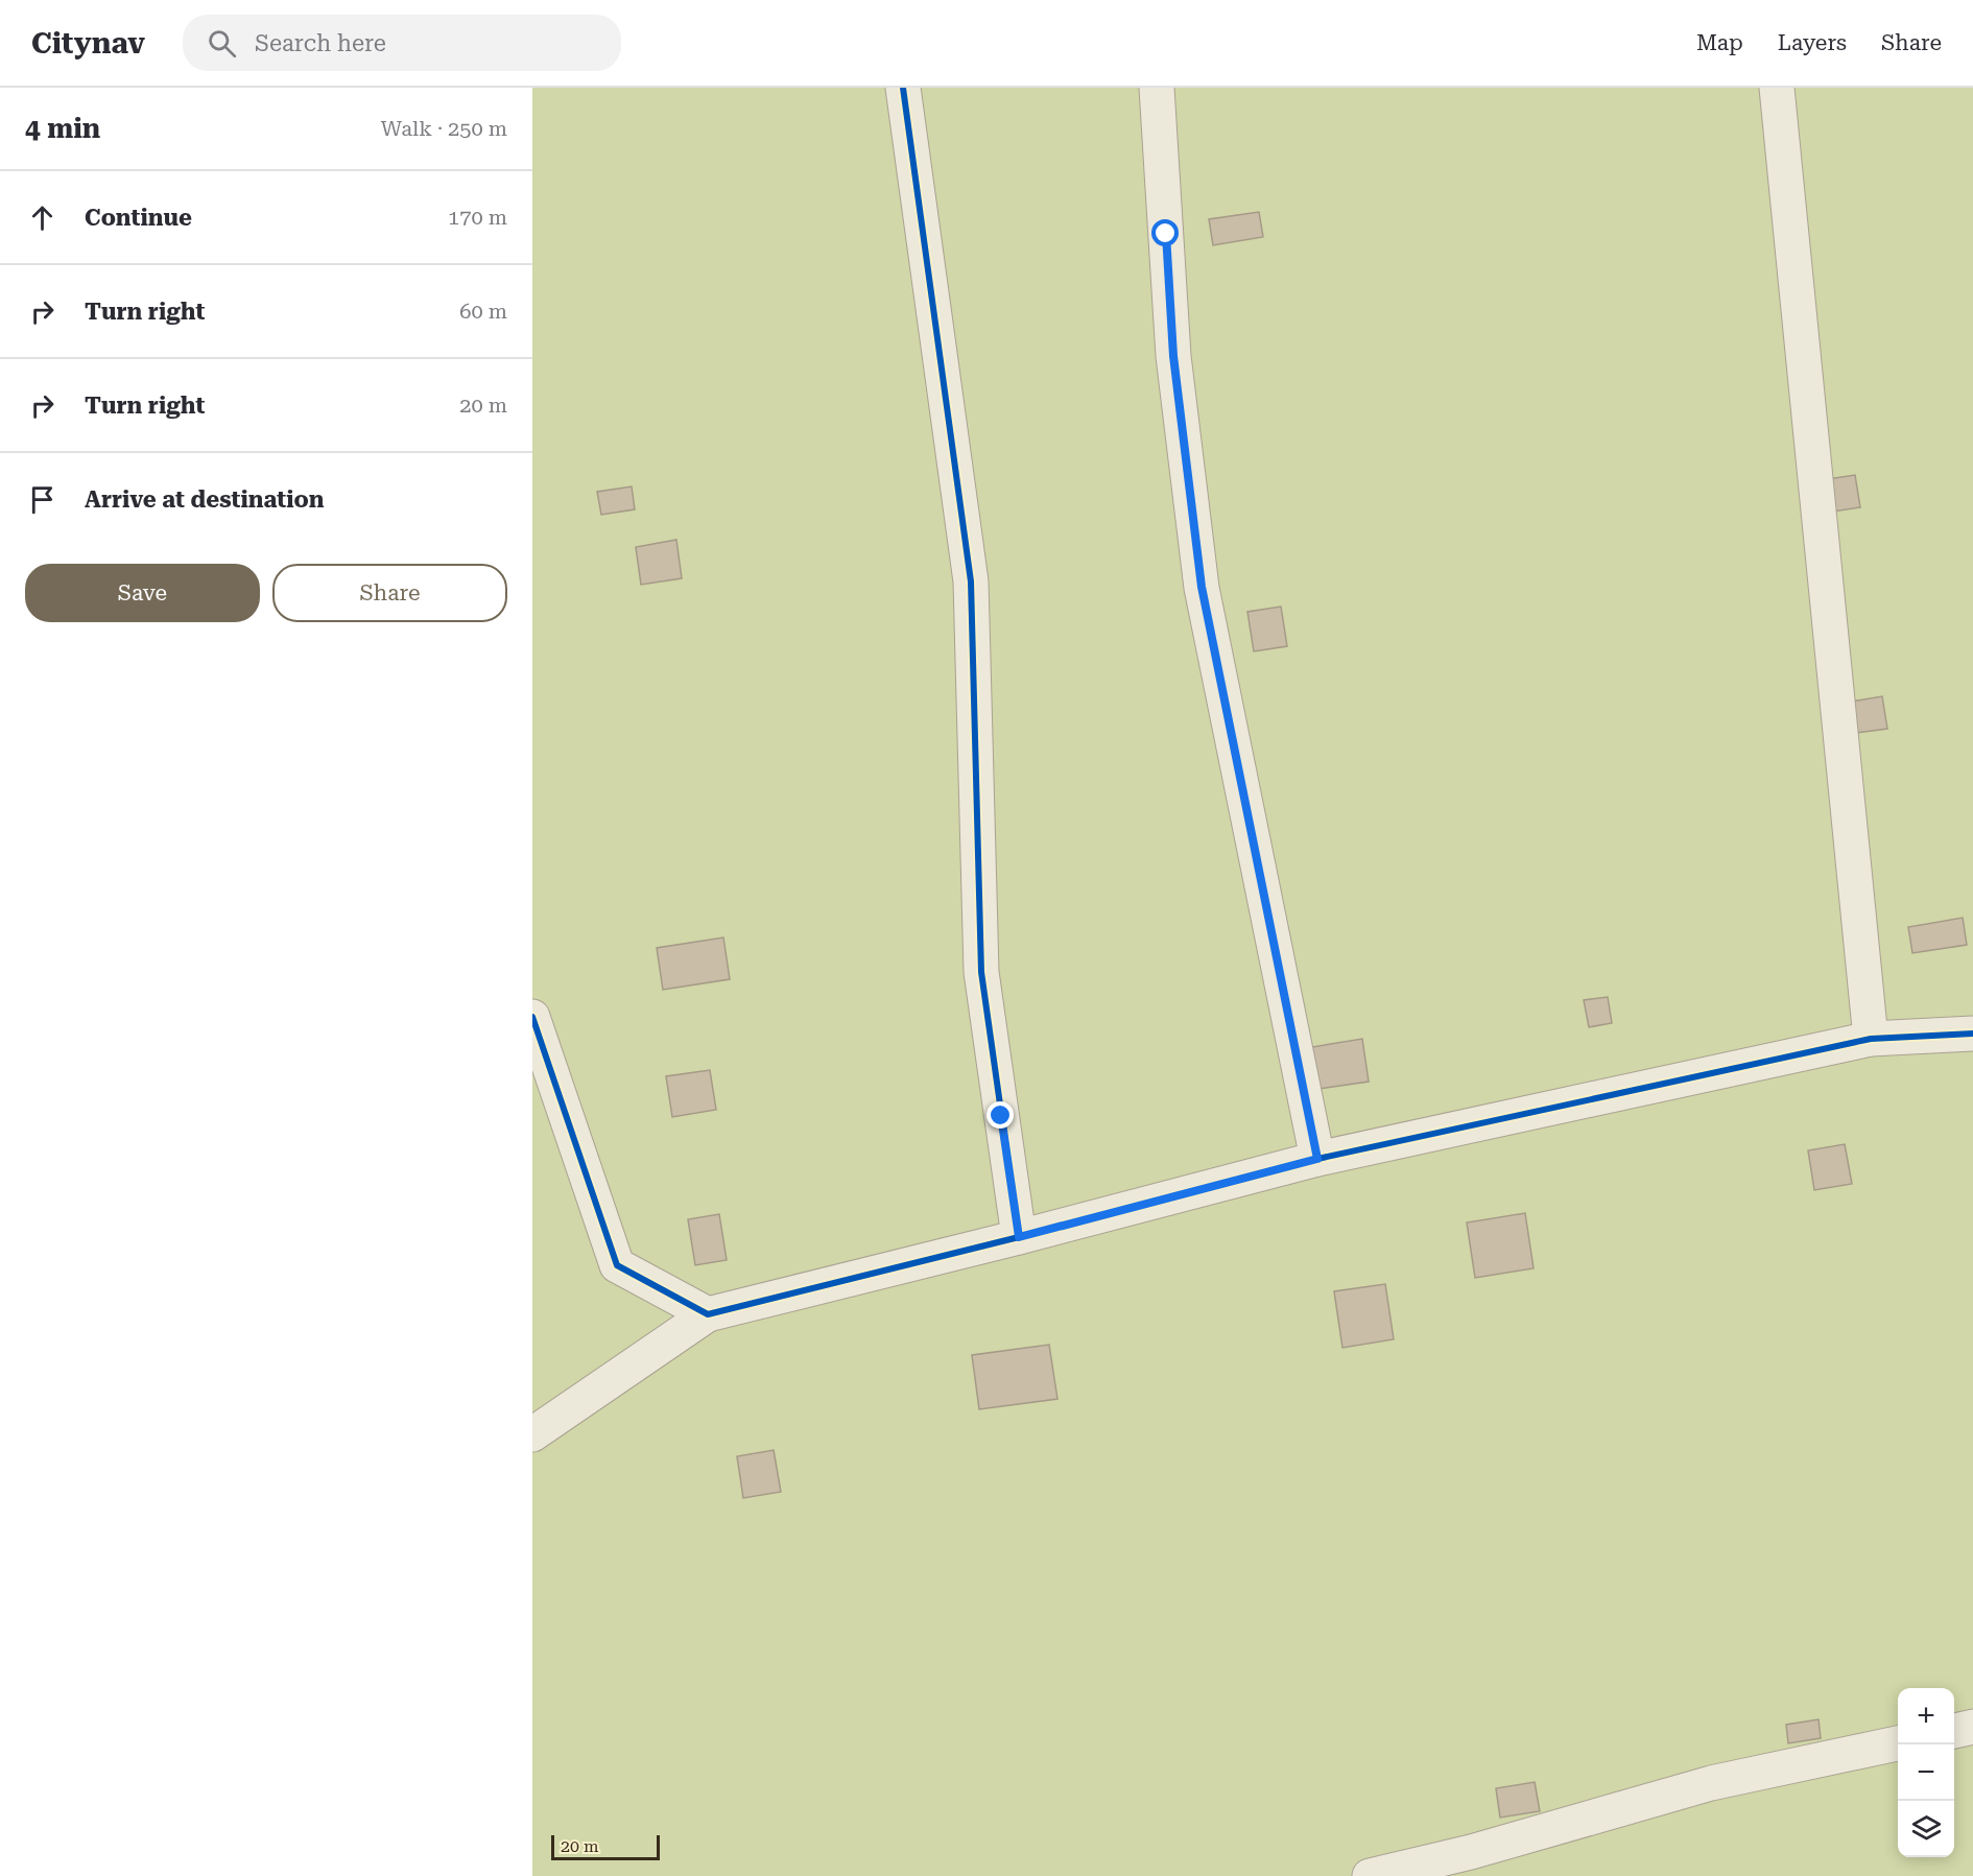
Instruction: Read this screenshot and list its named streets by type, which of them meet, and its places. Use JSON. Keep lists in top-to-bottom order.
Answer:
{
  "scale_bar": "20 m",
  "page": {
    "header": "Citynav",
    "search": "Search here",
    "nav": ["Map", "Layers", "Share"],
    "heading": ["4 min", "Walk · 250 m"],
    "list": [
      ["Continue", "170 m"],
      ["Turn right", "60 m"],
      ["Turn right", "20 m"],
      "Arrive at destination"
    ],
    "buttons": ["Save", "Share"],
    "map_buttons": ["+", "−"],
    "scale": "20 m"
  }
}
